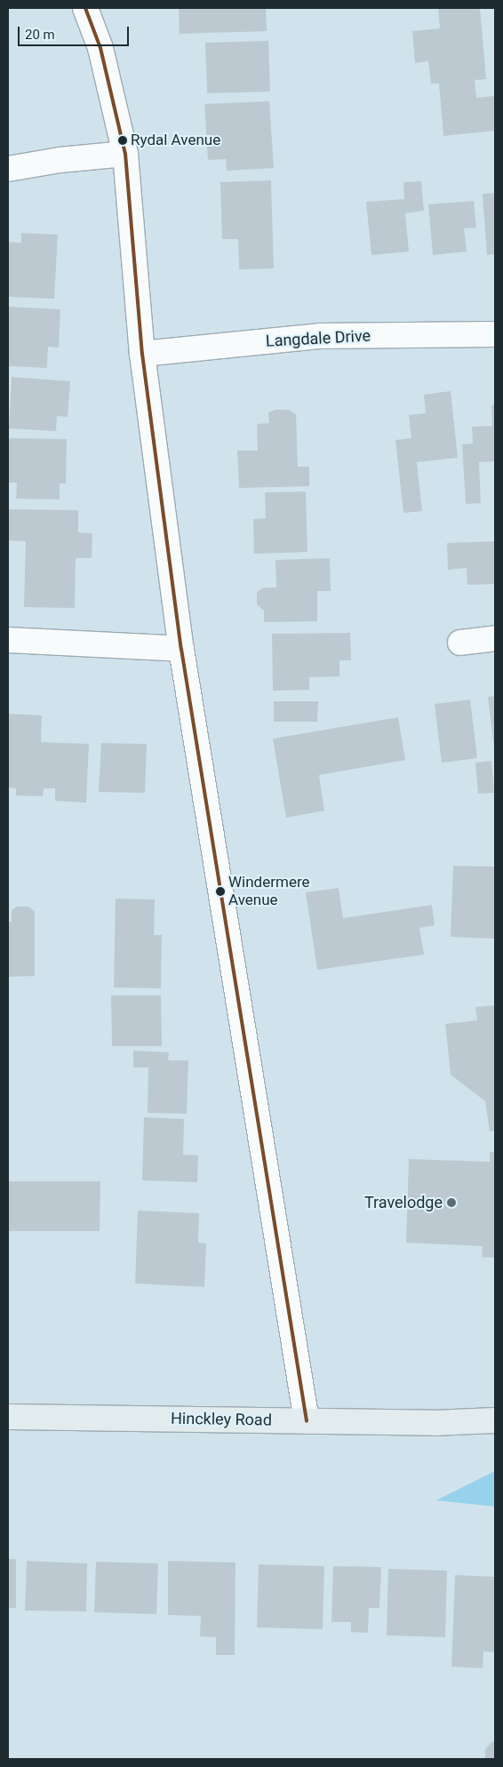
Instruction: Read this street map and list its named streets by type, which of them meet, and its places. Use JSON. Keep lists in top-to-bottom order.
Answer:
{
  "streets": {
    "main road": ["Hinckley Road"],
    "street": ["Langdale Drive"]
  },
  "places": ["Rydal Avenue", "Windermere Avenue", "Travelodge"],
  "scale_bar": "20 m"
}
